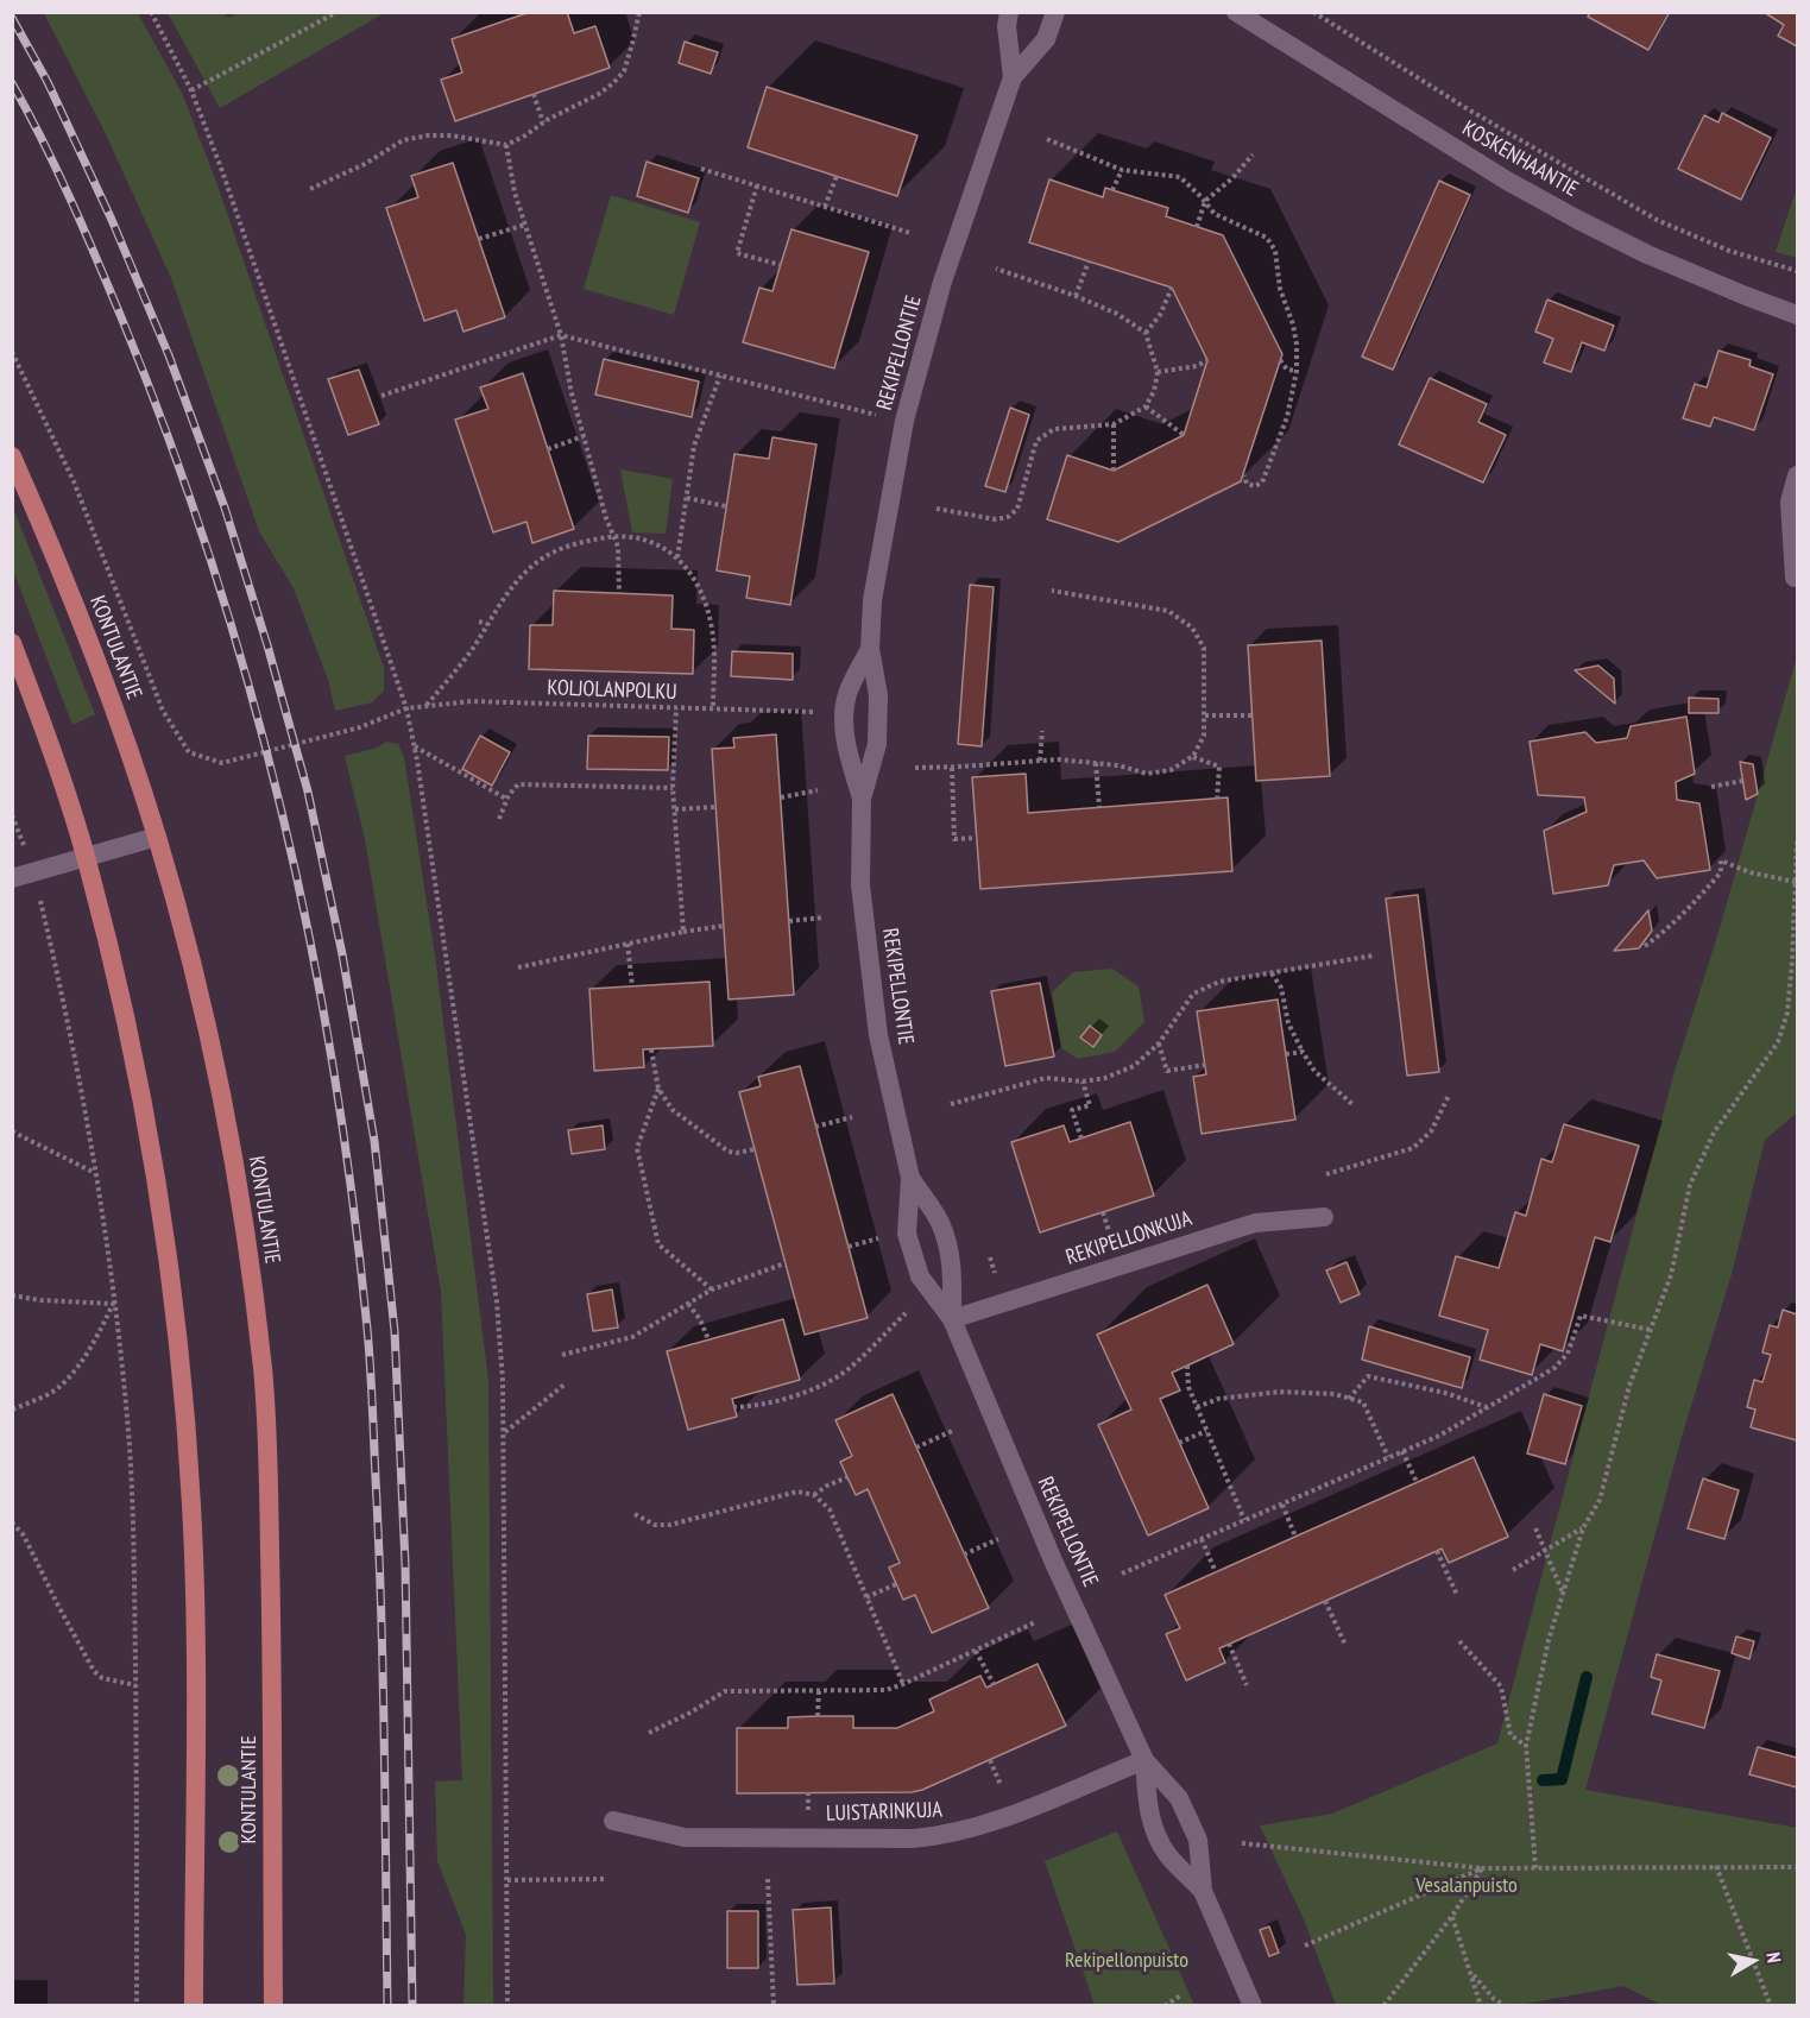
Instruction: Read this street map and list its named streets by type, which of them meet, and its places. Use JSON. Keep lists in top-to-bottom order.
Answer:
{
  "streets": {
    "main road": ["KONTULANTIE"],
    "street": [
      "KOSKENHAANTIE",
      "REKIPELLONTIE",
      "REKIPELLONKUJA",
      "LUISTARINKUJA"
    ],
    "path": ["KOLJOLANPOLKU"]
  },
  "crossings": [
    ["REKIPELLONTIE", "REKIPELLONKUJA"],
    ["REKIPELLONTIE", "LUISTARINKUJA"]
  ],
  "parks": ["Vesalanpuisto", "Rekipellonpuisto"],
  "north": "right"
}
